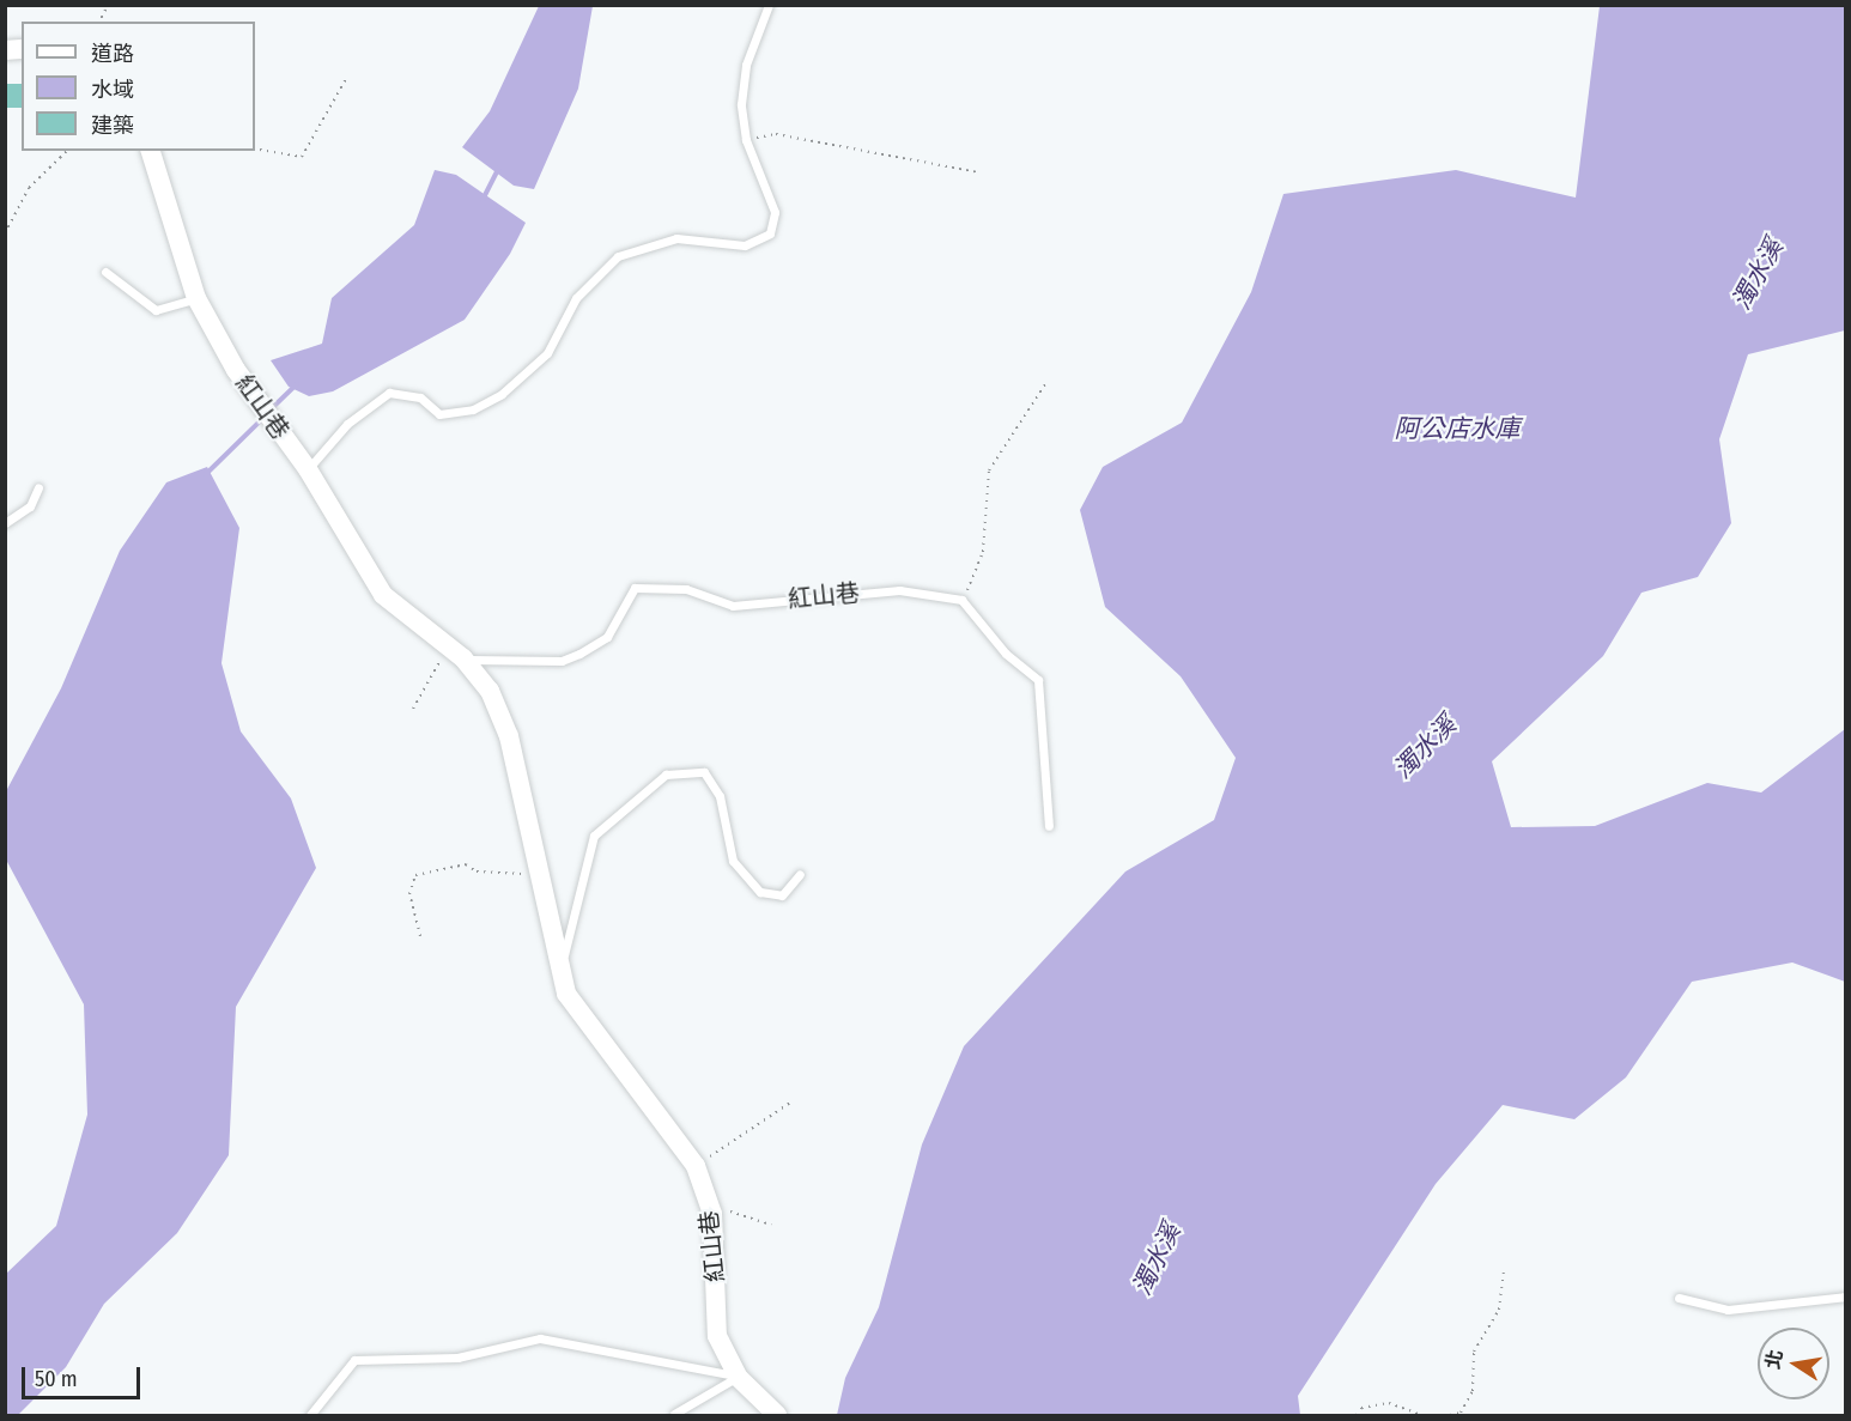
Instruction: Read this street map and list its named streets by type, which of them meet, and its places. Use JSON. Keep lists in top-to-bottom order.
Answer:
{
  "streets": {
    "street": ["紅山巷"]
  },
  "water": ["濁水溪", "阿公店水庫"],
  "legend": ["道路", "水域", "建築"],
  "scale_bar": "50 m",
  "north": "left"
}
